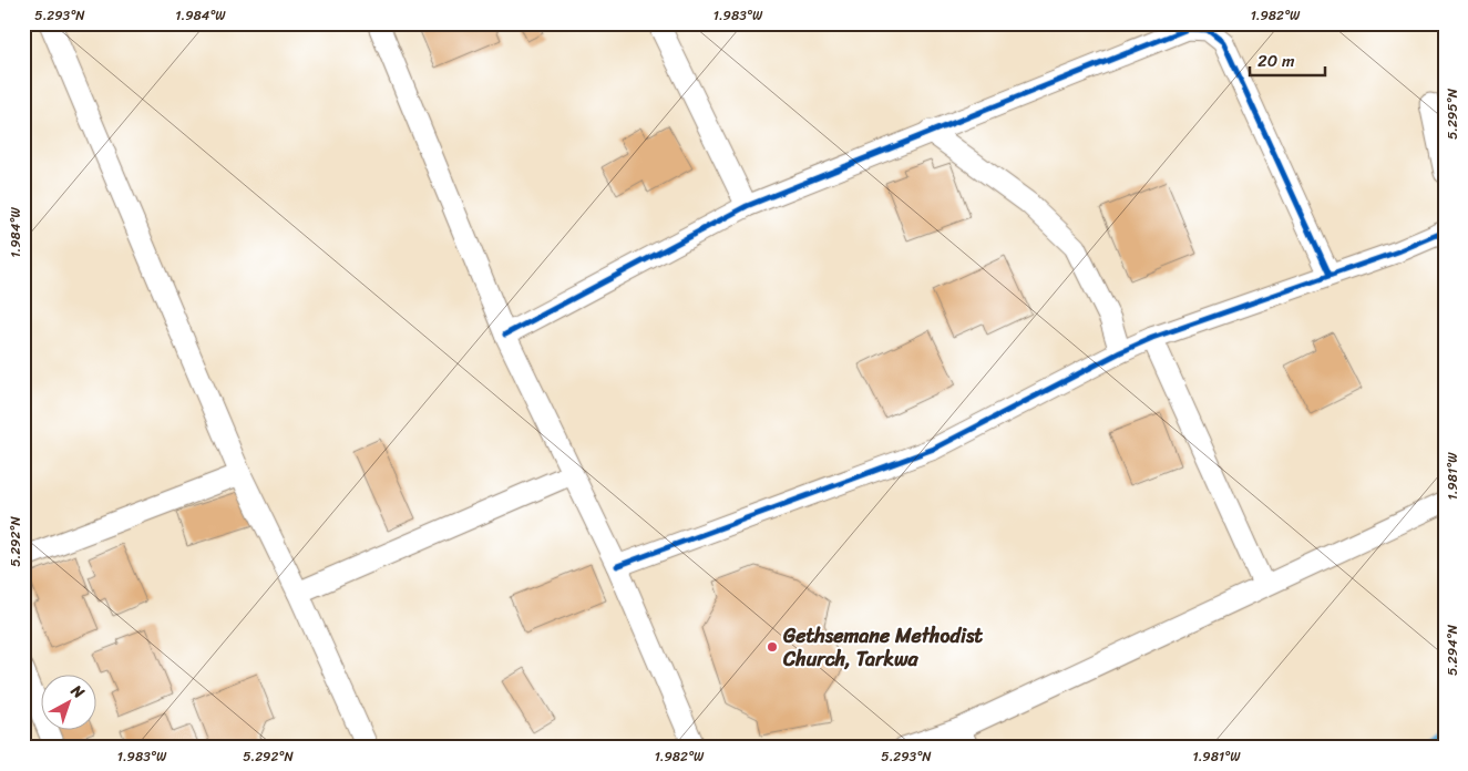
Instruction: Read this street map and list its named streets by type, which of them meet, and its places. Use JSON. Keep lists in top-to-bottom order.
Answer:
{
  "places": ["Gethsemane Methodist Church, Tarkwa"],
  "scale_bar": "20 m",
  "north": "top right",
  "coordinates": [
    "5.293°N",
    "1.984°W",
    "1.983°W",
    "1.982°W",
    "5.295°N",
    "1.981°W",
    "5.292°N",
    "5.294°N"
  ]
}
